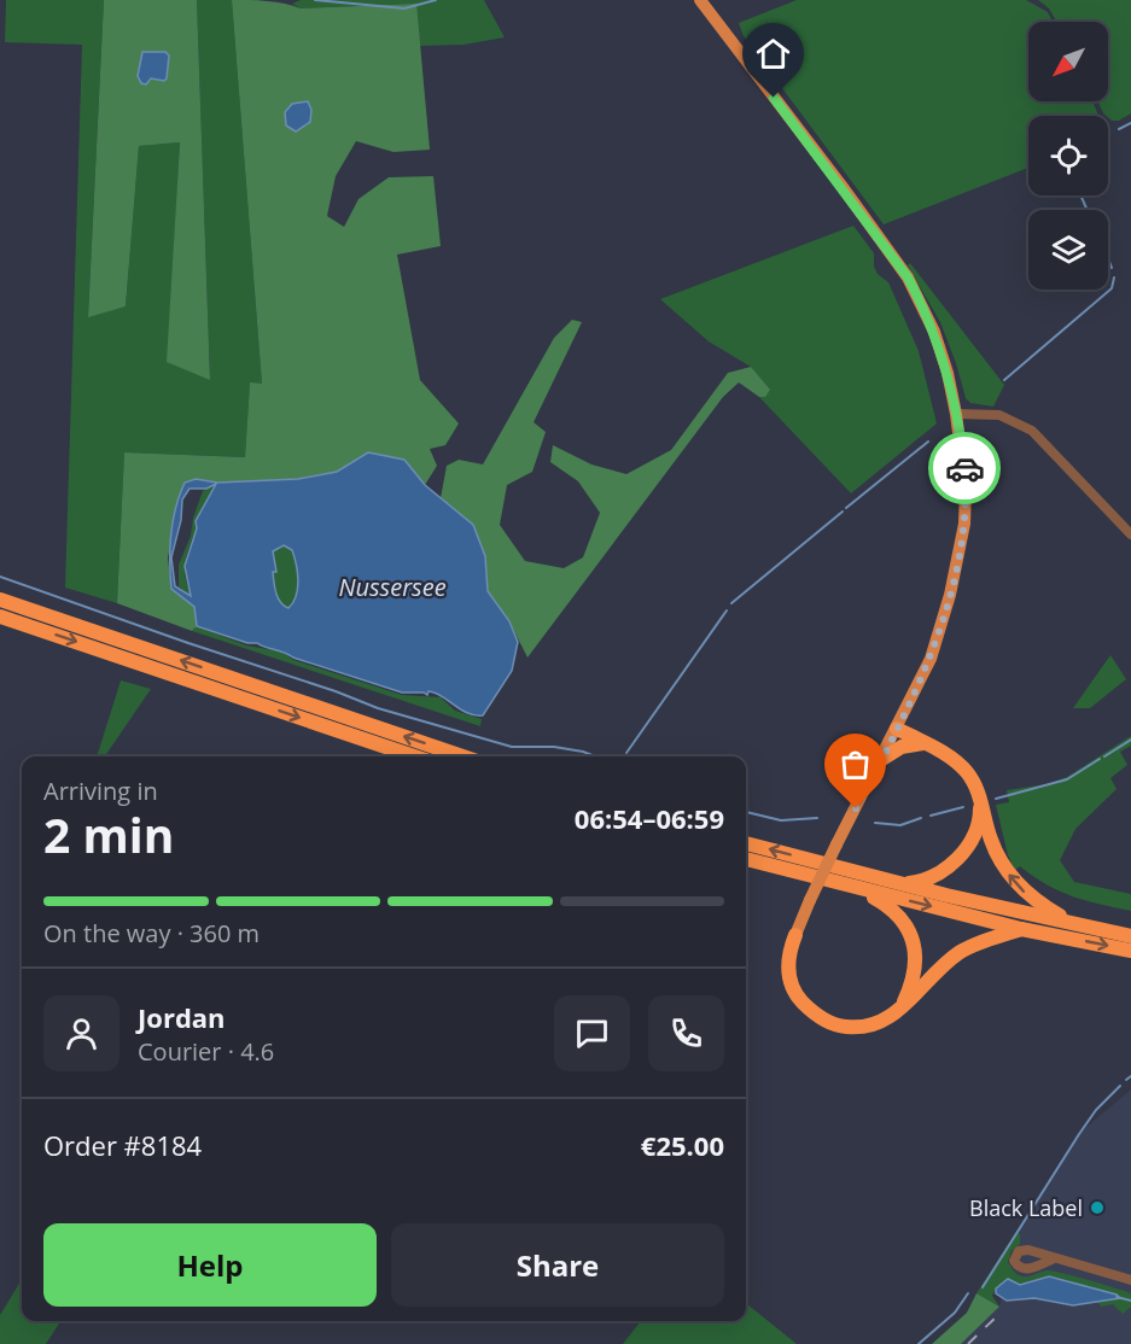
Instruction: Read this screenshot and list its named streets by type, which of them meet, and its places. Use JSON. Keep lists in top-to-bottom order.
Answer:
{
  "water": ["Nussersee"],
  "places": ["Black Label"],
  "north": "bottom left",
  "page": {
    "heading": ["2 min", "Arriving in", "06:54–06:59"],
    "panel": [
      "Jordan",
      "Courier · 4.6",
      "Order #8184",
      "€25.00"
    ],
    "bar": "On the way · 360 m",
    "buttons": ["Help", "Share"]
  }
}
